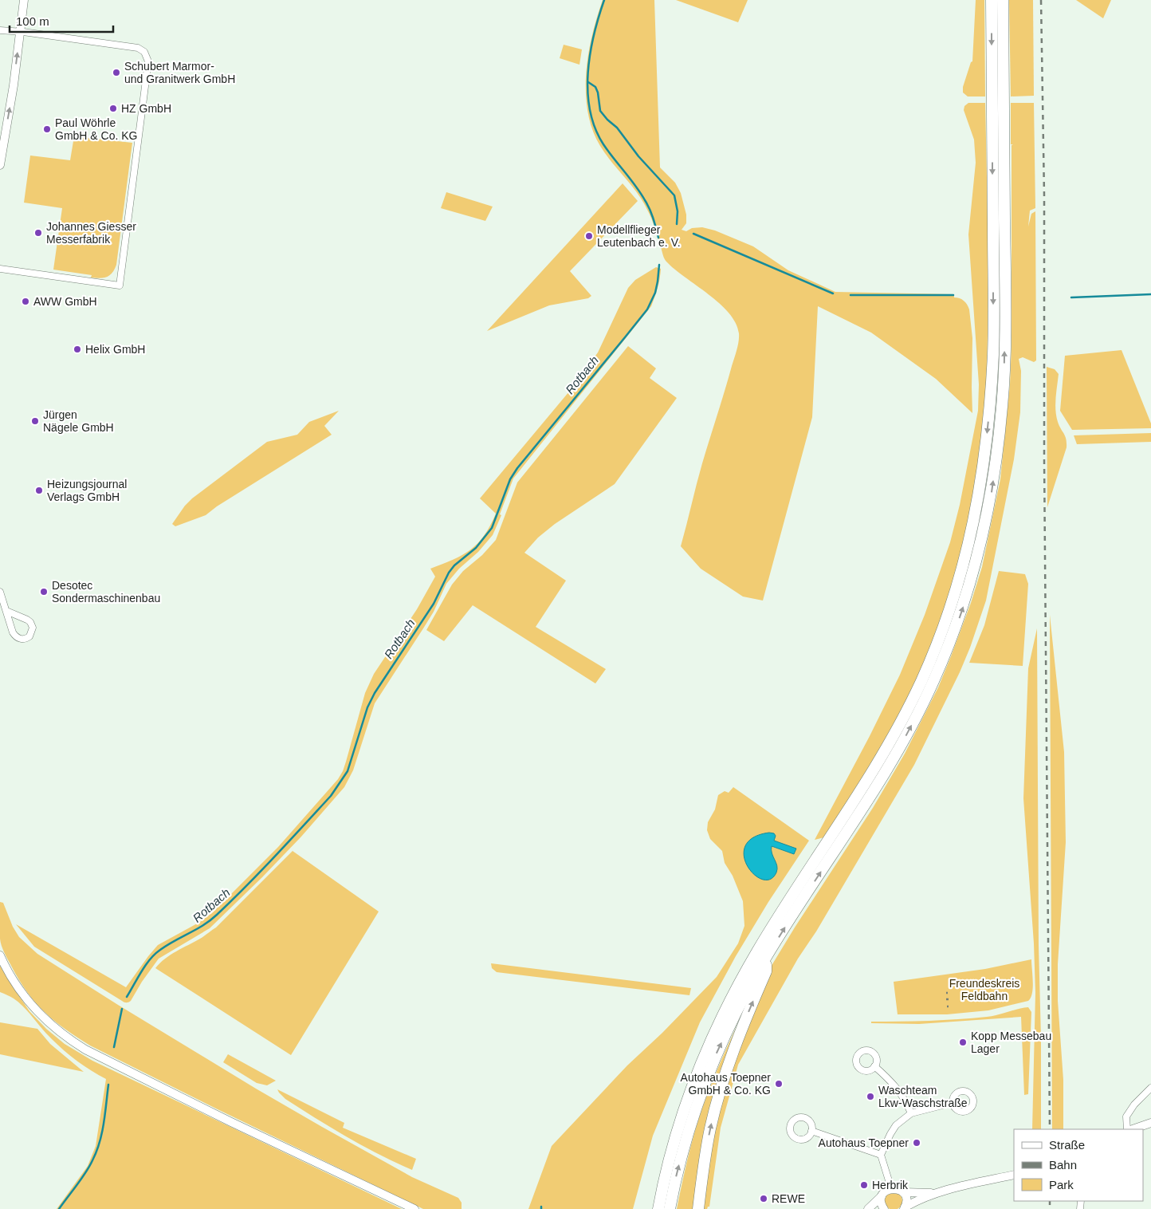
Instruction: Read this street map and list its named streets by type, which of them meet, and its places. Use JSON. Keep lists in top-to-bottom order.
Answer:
{
  "water": ["Rotbach"],
  "parks": ["Freundeskreis Feldbahn"],
  "places": [
    "Schubert Marmor- und Granitwerk GmbH",
    "HZ GmbH",
    "Paul Wöhrle GmbH & Co. KG",
    "Johannes Giesser Messerfabrik",
    "Modellflieger Leutenbach e. V.",
    "AWW GmbH",
    "Helix GmbH",
    "Jürgen Nägele GmbH",
    "Heizungsjournal Verlags GmbH",
    "Desotec Sondermaschinenbau",
    "Kopp Messebau Lager",
    "Autohaus Toepner GmbH & Co. KG",
    "Waschteam Lkw-Waschstraße",
    "Autohaus Toepner",
    "Herbrik",
    "REWE"
  ],
  "legend": ["Straße", "Bahn", "Park"],
  "scale_bar": "100 m"
}
